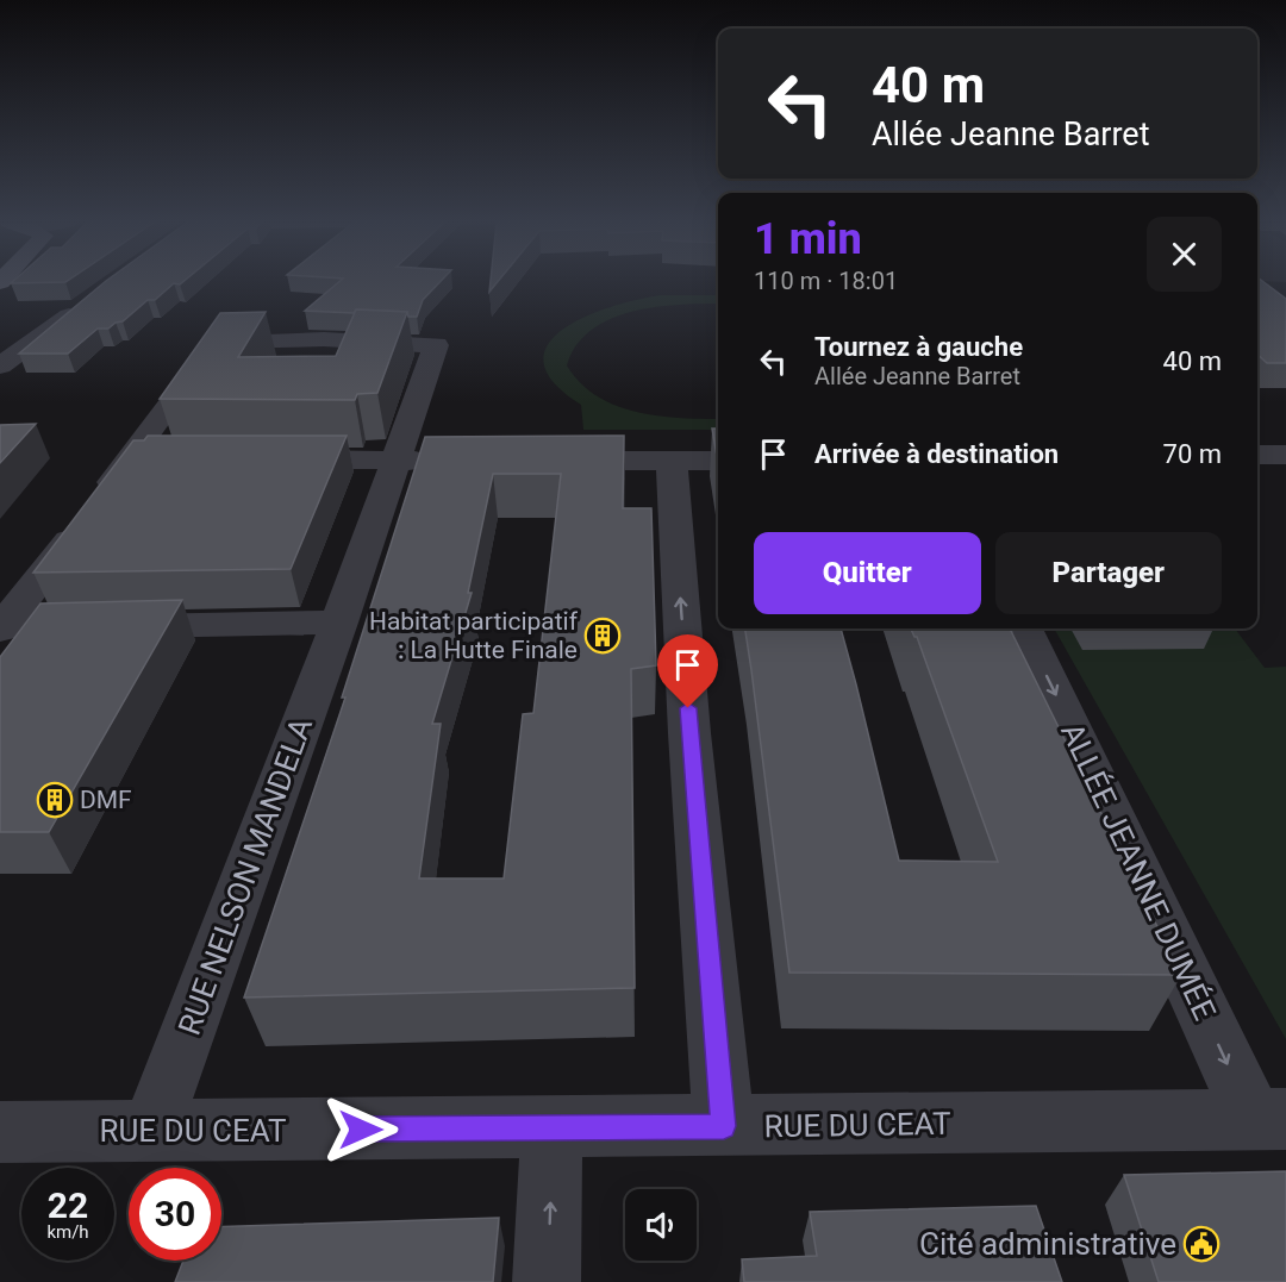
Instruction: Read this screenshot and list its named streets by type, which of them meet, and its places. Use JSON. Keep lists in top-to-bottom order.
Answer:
{
  "streets": {
    "street": ["ALLÉE JEANNE DUMÉE", "RUE NELSON MANDELA", "RUE DU CEAT"]
  },
  "crossings": [
    ["ALLÉE JEANNE DUMÉE", "RUE DU CEAT"],
    ["RUE NELSON MANDELA", "RUE DU CEAT"]
  ],
  "one_way": ["ALLÉE JEANNE DUMÉE"],
  "places": {
    "building": ["Habitat participatif : La Hutte Finale", "DMF"],
    "public building": ["Cité administrative"]
  },
  "page": {
    "turn": ["40 m", "Allée Jeanne Barret"],
    "heading": ["1 min", "110 m · 18:01"],
    "list": [
      {
        "name": "Tournez à gauche",
        "note": "Allée Jeanne Barret",
        "value": "40 m"
      },
      {
        "name": "Arrivée à destination",
        "value": "70 m"
      }
    ],
    "buttons": ["Quitter", "Partager"],
    "speed": "22 km/h",
    "limit": "30"
  }
}
